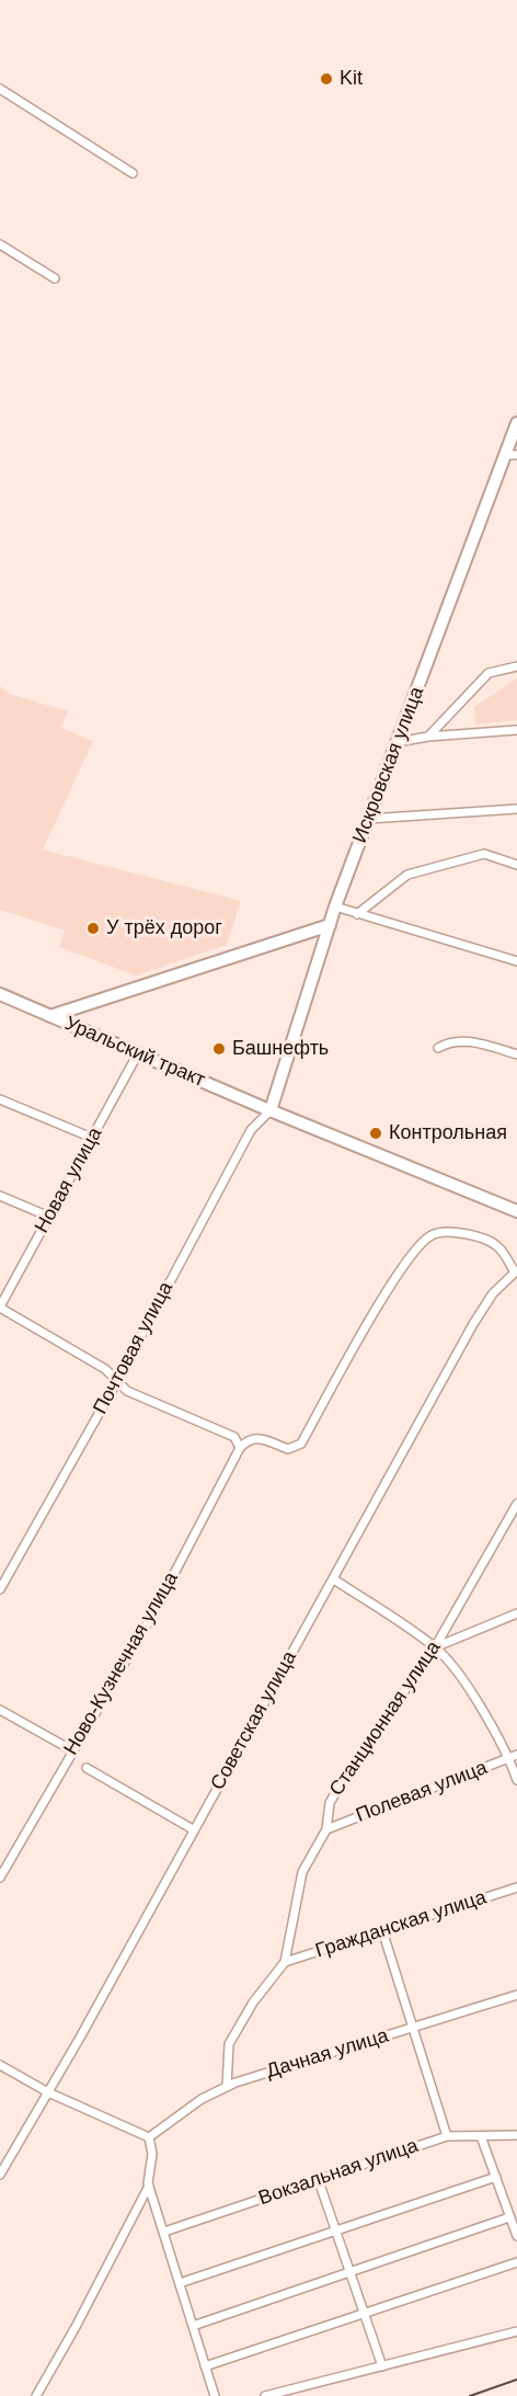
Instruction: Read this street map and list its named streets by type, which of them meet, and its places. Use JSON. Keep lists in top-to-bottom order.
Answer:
{
  "streets": {
    "main road": ["Искровская улица", "Уральский тракт"],
    "street": [
      "Новая улица",
      "Почтовая улица",
      "Ново-Кузнечная улица",
      "Станционная улица",
      "Советская улица",
      "Полевая улица",
      "Гражданская улица",
      "Дачная улица",
      "Вокзальная улица"
    ]
  },
  "crossings": [
    ["Искровская улица", "Уральский тракт"],
    ["Искровская улица", "Почтовая улица"],
    ["Уральский тракт", "Новая улица"],
    ["Уральский тракт", "Почтовая улица"],
    ["Ново-Кузнечная улица", "Советская улица"],
    ["Станционная улица", "Полевая улица"],
    ["Станционная улица", "Гражданская улица"],
    ["Станционная улица", "Дачная улица"]
  ],
  "places": [
    "Kit",
    "У трёх дорог",
    "Башнефть",
    "Контрольная"
  ]
}
